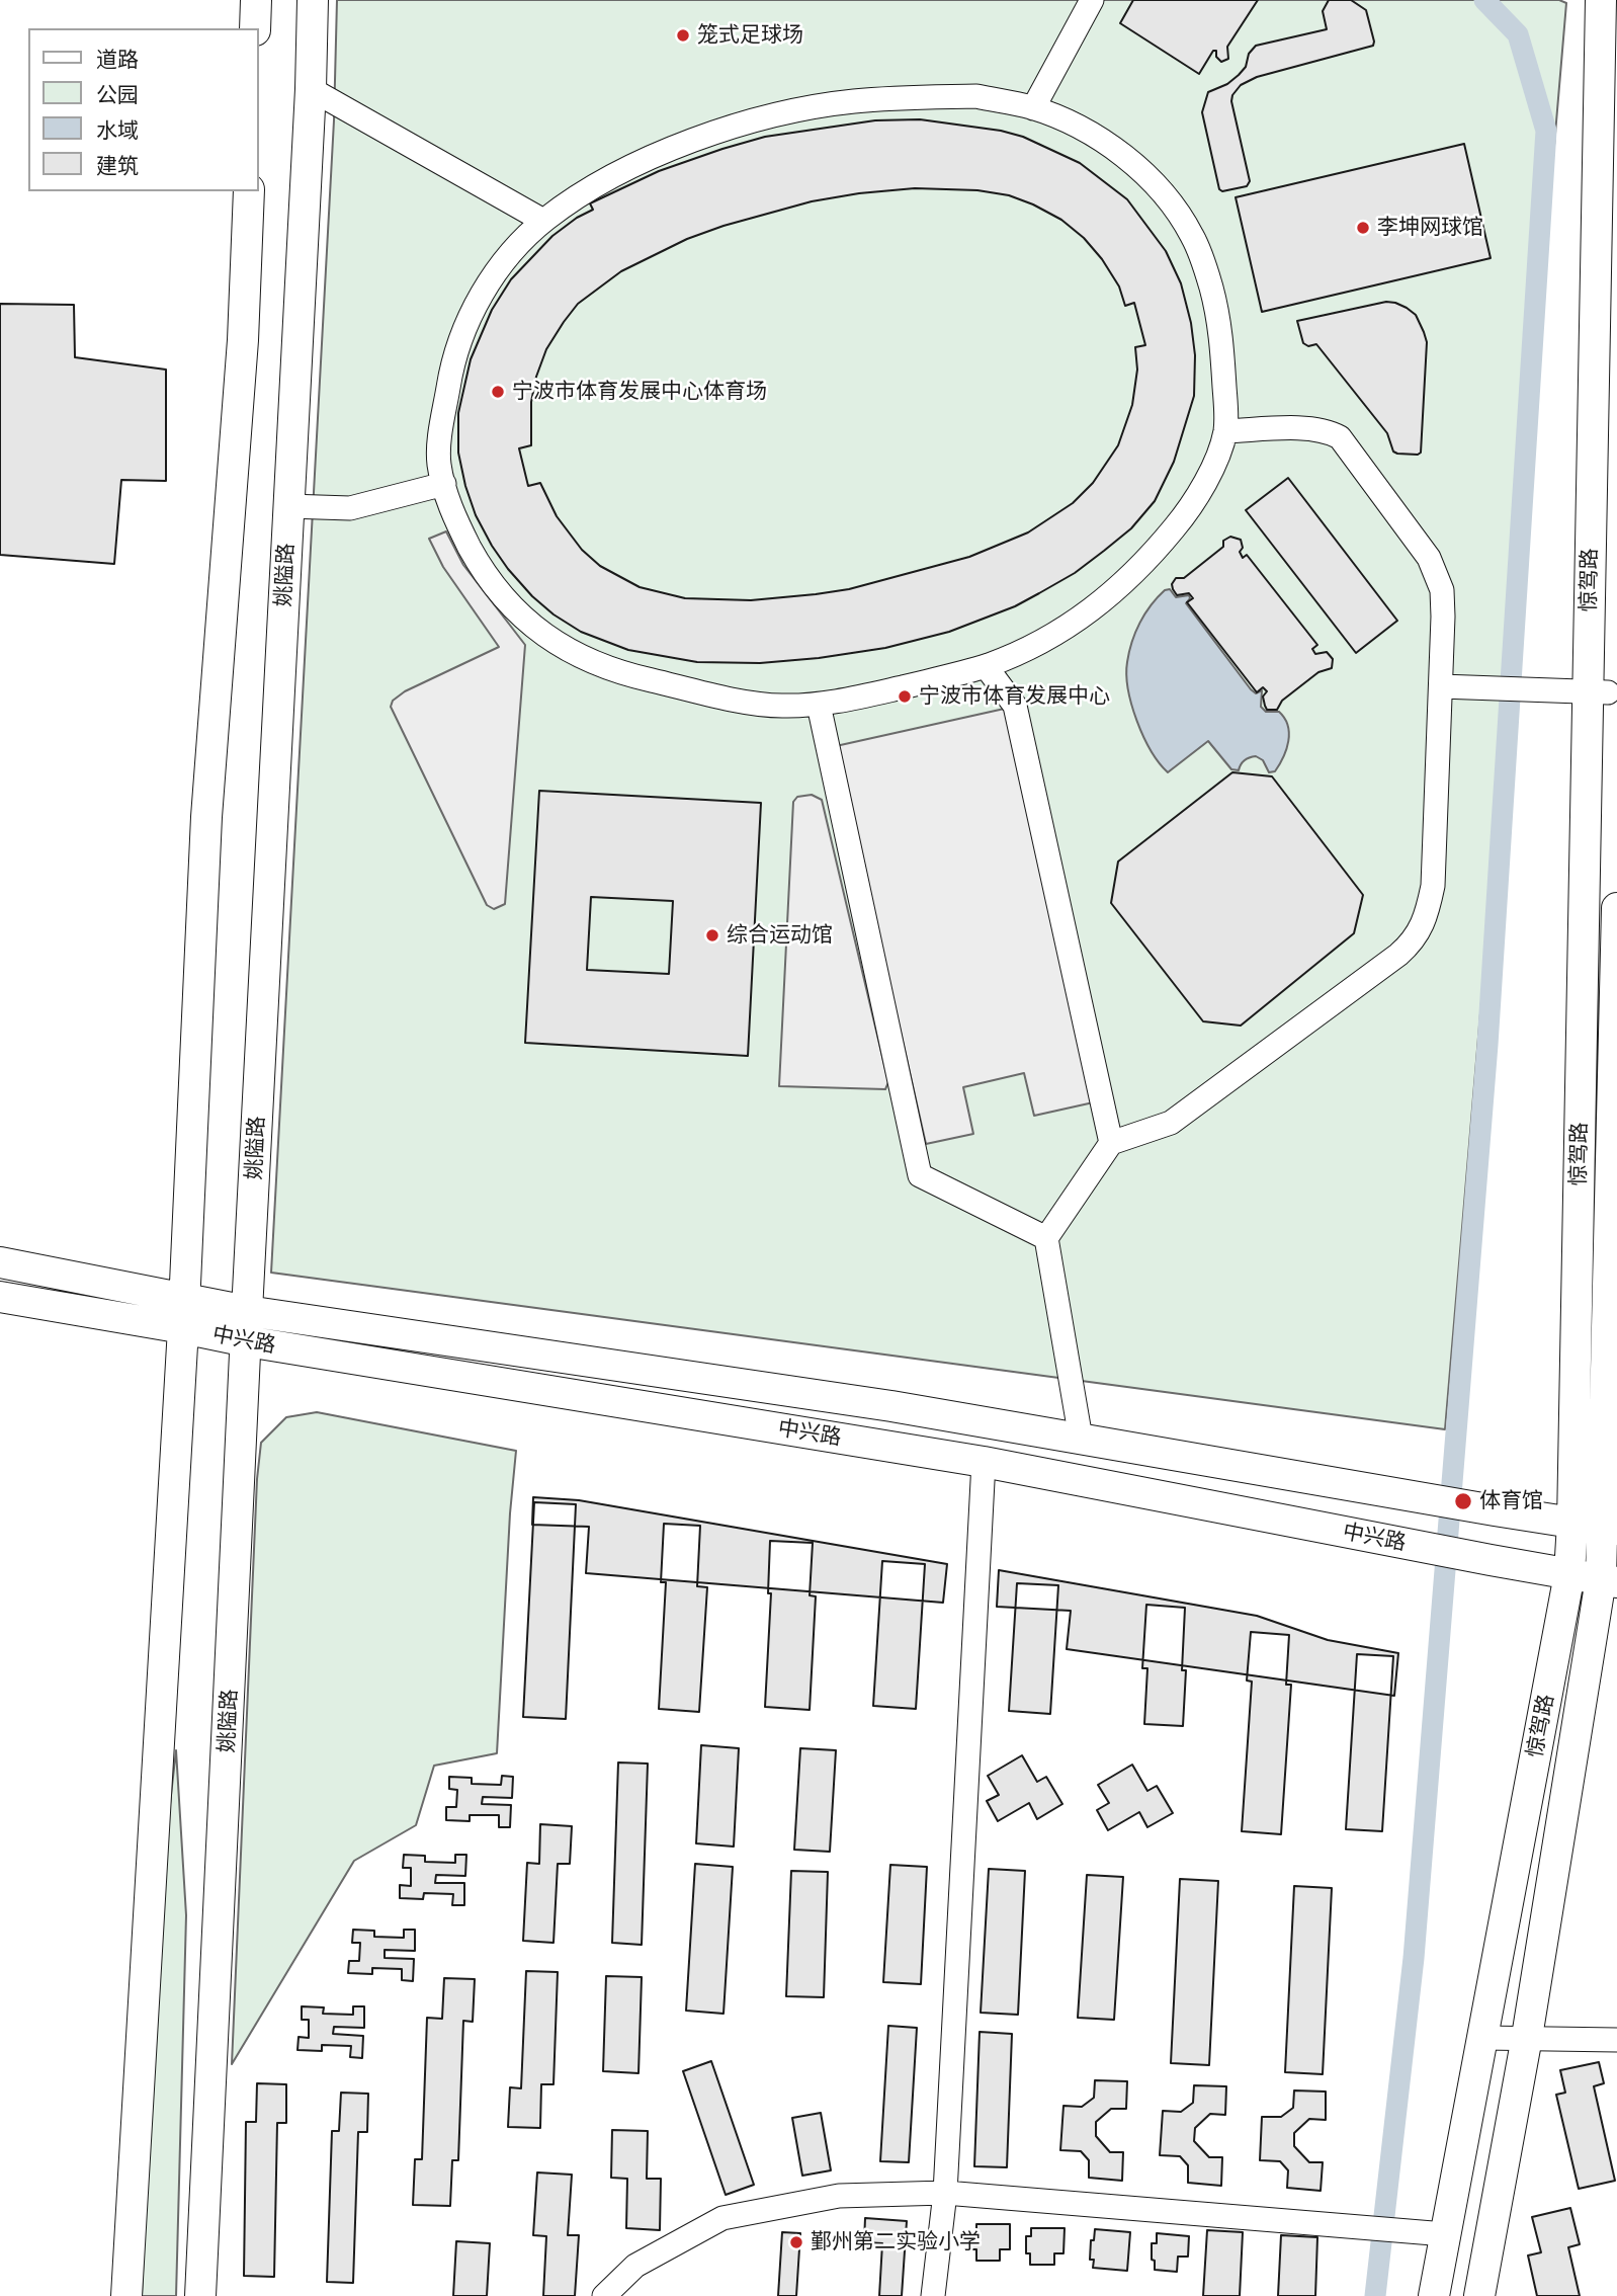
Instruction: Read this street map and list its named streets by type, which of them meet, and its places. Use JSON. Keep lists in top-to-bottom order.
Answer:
{
  "streets": {
    "main road": ["姚隘路", "惊驾路", "中兴路"]
  },
  "crossings": [
    ["姚隘路", "中兴路"],
    ["惊驾路", "中兴路"]
  ],
  "places": [
    "笼式足球场",
    "李坤网球馆",
    "宁波市体育发展中心体育场",
    "宁波市体育发展中心",
    "综合运动馆",
    "体育馆",
    "鄞州第二实验小学"
  ],
  "legend": [
    "道路",
    "公园",
    "水域",
    "建筑"
  ]
}
